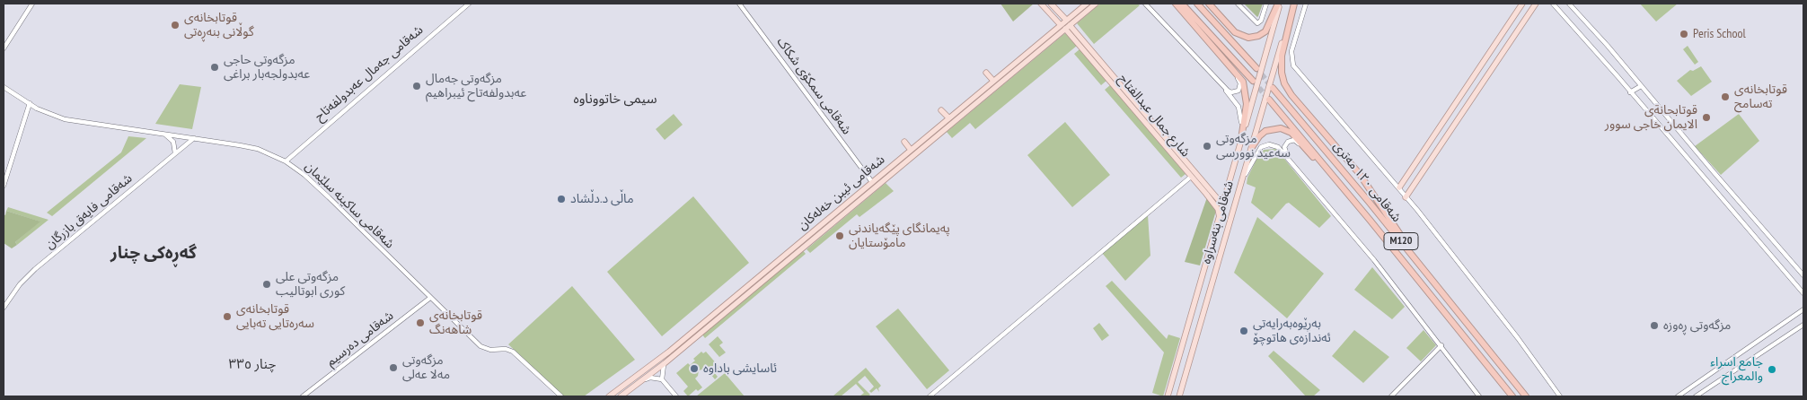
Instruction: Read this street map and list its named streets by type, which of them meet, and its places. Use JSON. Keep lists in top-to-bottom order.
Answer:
{
  "streets": {
    "highway": ["شەقامی ١٢٠ مەتری", "M120"],
    "main road": ["شارع جمال عبدالفتاح", "شەقامی ئیبن خەلەکان", "شەقامی بنەسراوە"],
    "street": [
      "شەقامی جەمال عەبدولفەتاح",
      "شەقامی سمکۆی شکاک",
      "شەقامی ساکینە سلێمان",
      "شەقامی فایەق بازرگان",
      "شەقامی دەرسیم"
    ]
  },
  "crossings": [
    ["شەقامی جەمال عەبدولفەتاح", "شەقامی ساکینە سلێمان"],
    ["شەقامی سمکۆی شکاک", "شەقامی ئیبن خەلەکان"],
    ["شارع جمال عبدالفتاح", "شەقامی ئیبن خەلەکان"],
    ["شارع جمال عبدالفتاح", "شەقامی بنەسراوە"],
    ["شەقامی ساکینە سلێمان", "شەقامی فایەق بازرگان"],
    ["شەقامی ساکینە سلێمان", "شەقامی دەرسیم"]
  ],
  "districts": ["سیمی خاتووناوه", "گەڕەکی چنار", "چنار ٣٣٥"],
  "places": [
    "قوتابخانەی گوڵانی بنەڕەتی",
    "Peris School",
    "مزگەوتی حاجی عەبدولجەبار براغی",
    "مزگەوتی جەمال عەبدولفەتاح ئیبراهیم",
    "قوتابخانەی تەسامح",
    "قوتابحانةى الايمان خاجى سوور",
    "مزگەوتی سەعید نوورسی",
    "ماڵی د.دڵشاد",
    "پەیمانگای پێگەیاندنی مامۆستایان",
    "مزگەوتی علی کوری ابوتالیب",
    "قوتابخانەی سەرەتایی تەبایی",
    "قوتابخانەى شاهەنگ",
    "مزگەوتی ڕەوزە",
    "بەڕێوەبەرایەتی ئەندازەی هاتوچۆ",
    "مزگەوتی مەلا عەلی",
    "ئاسايشى باداوه",
    "جامع اسراء والمعراج"
  ]
}
